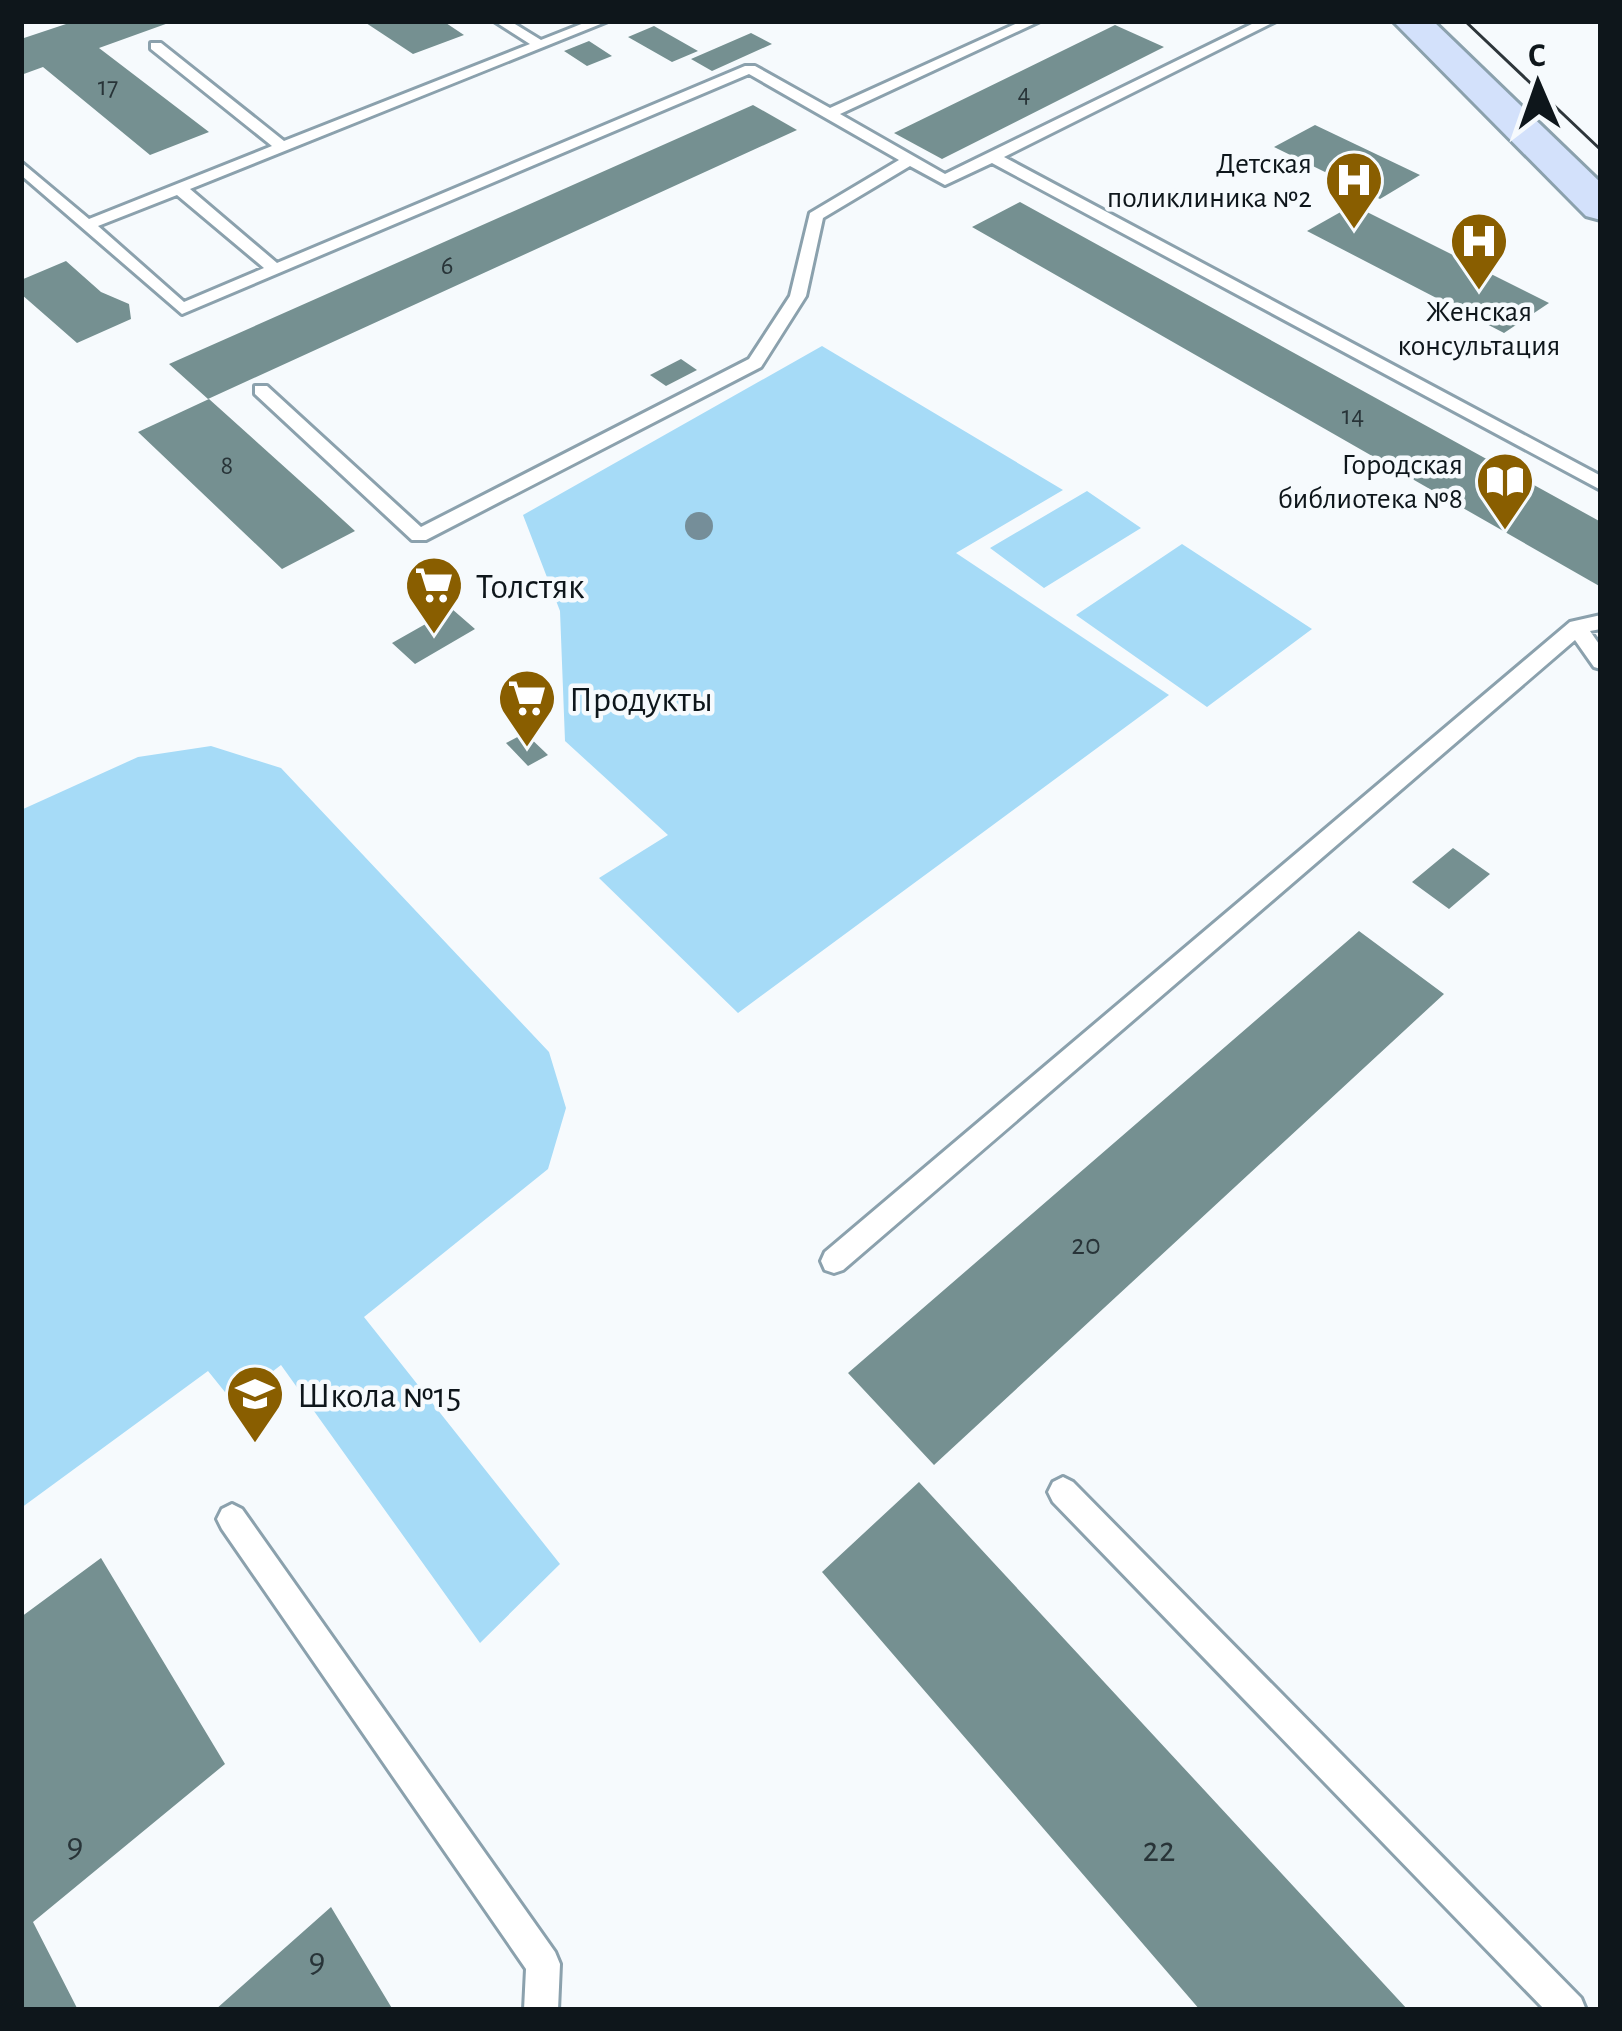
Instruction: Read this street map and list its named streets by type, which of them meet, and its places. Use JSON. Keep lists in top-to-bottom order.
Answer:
{
  "places": {
    "hospital": ["Детская поликлиника №2", "Женская консультация"],
    "library": ["Городская библиотека №8"],
    "supermarket": ["Толстяк", "Продукты"],
    "school or university": ["Школа №15"]
  },
  "house_numbers": [
    "17",
    "4",
    "6",
    "14",
    "8",
    "20",
    "9",
    "22",
    "9"
  ],
  "north": "top"
}
